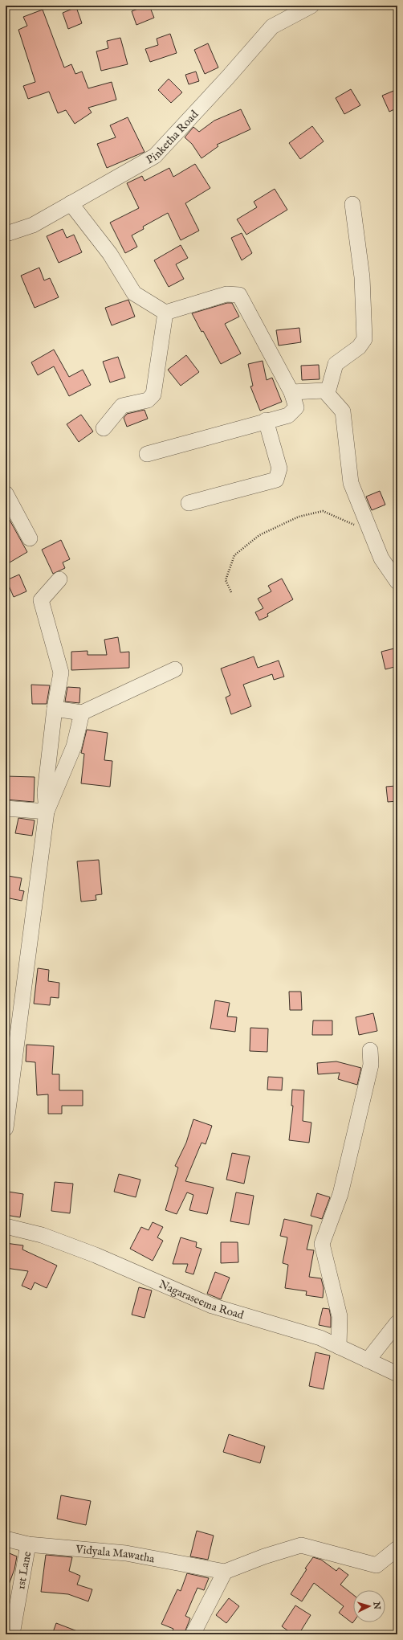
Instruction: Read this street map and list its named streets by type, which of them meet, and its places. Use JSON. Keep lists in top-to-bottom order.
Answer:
{
  "streets": {
    "street": [
      "Pinketha Road",
      "Nagaraseema Road",
      "Vidyala Mawatha",
      "1st Lane"
    ]
  },
  "crossings": [
    ["Vidyala Mawatha", "1st Lane"]
  ],
  "north": "right"
}
